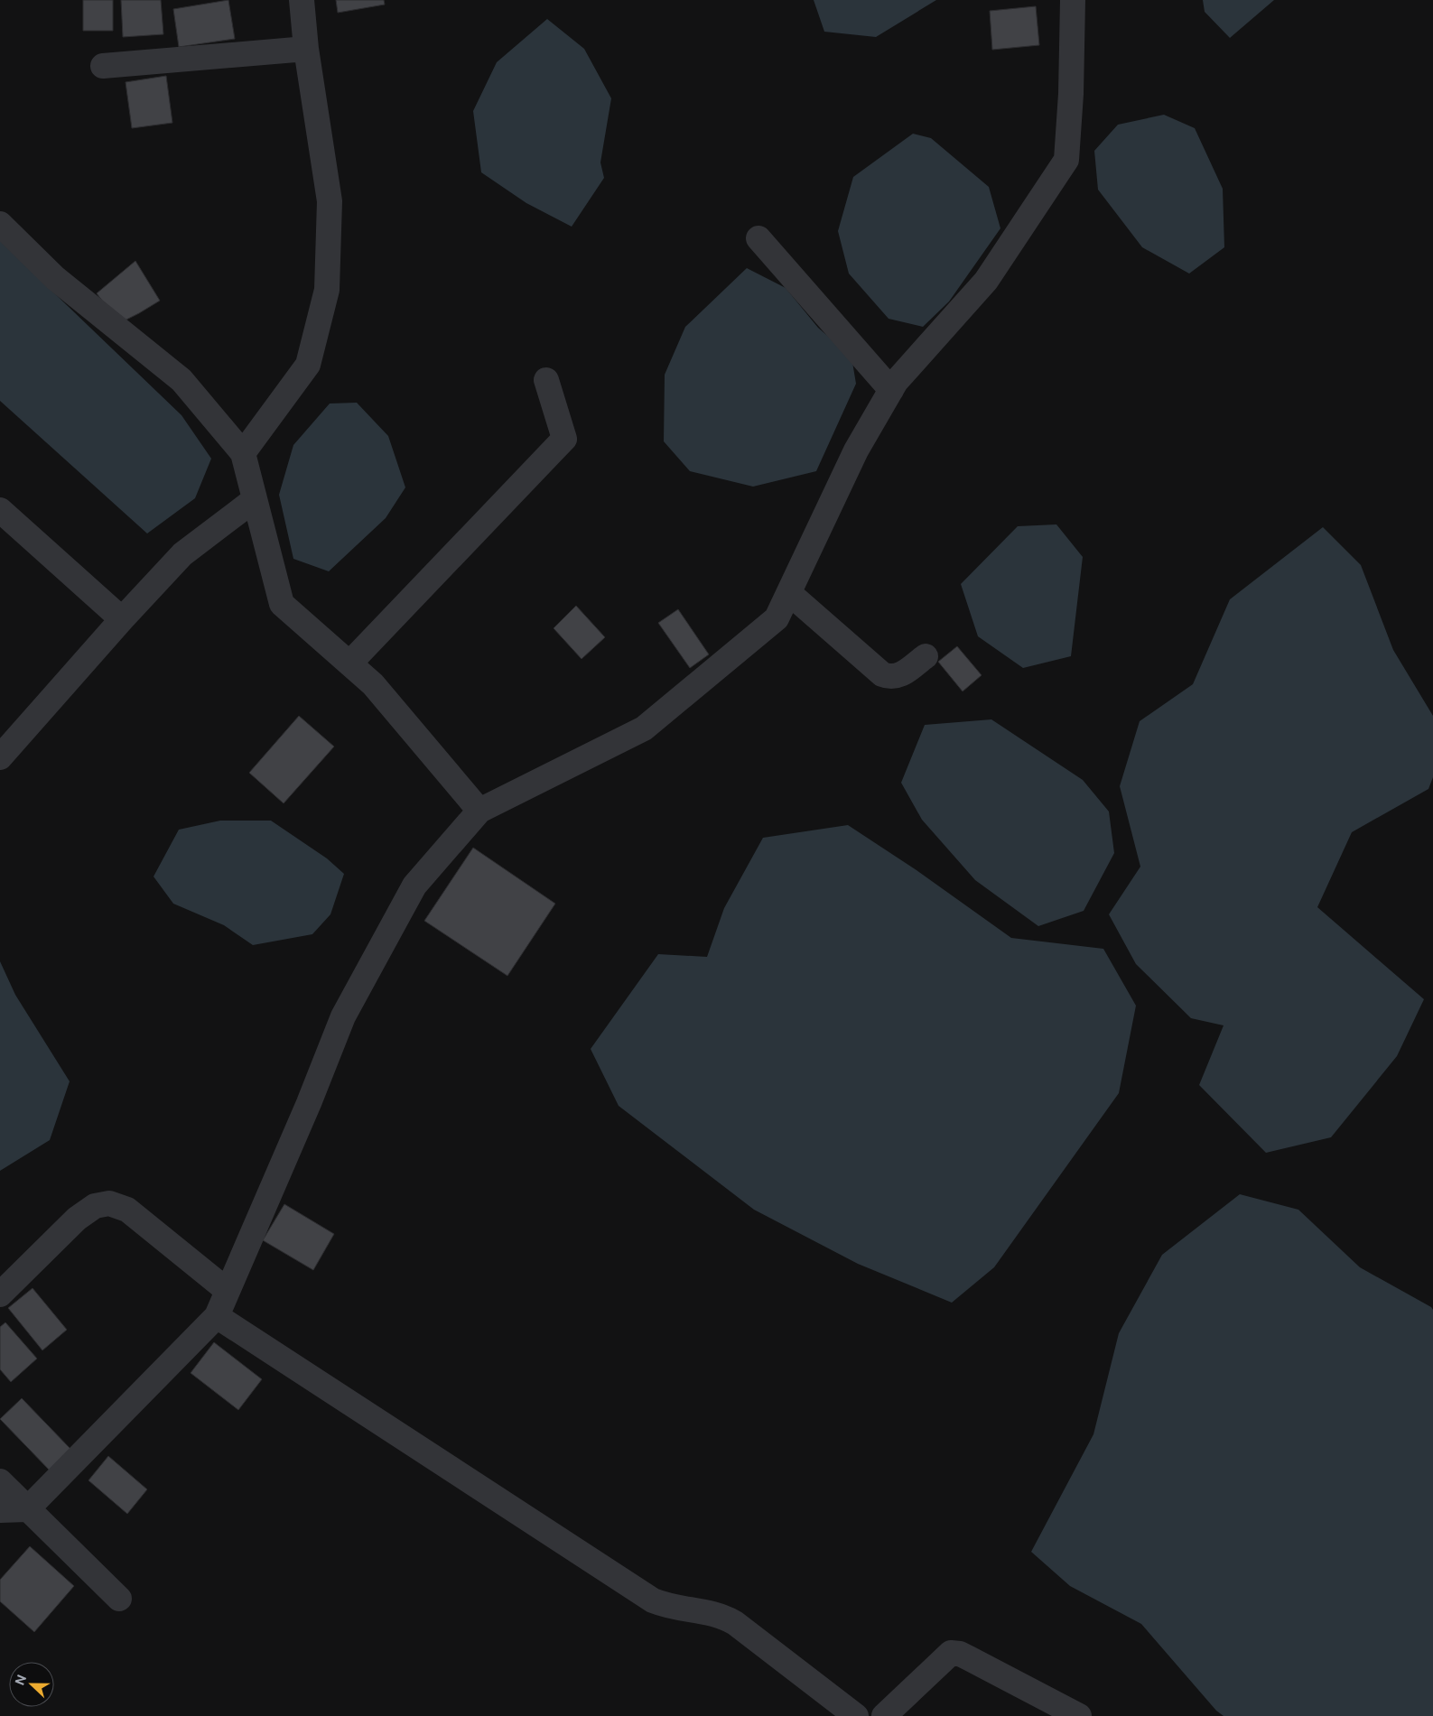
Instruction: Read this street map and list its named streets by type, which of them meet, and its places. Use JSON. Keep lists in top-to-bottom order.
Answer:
{
  "north": "left"
}
